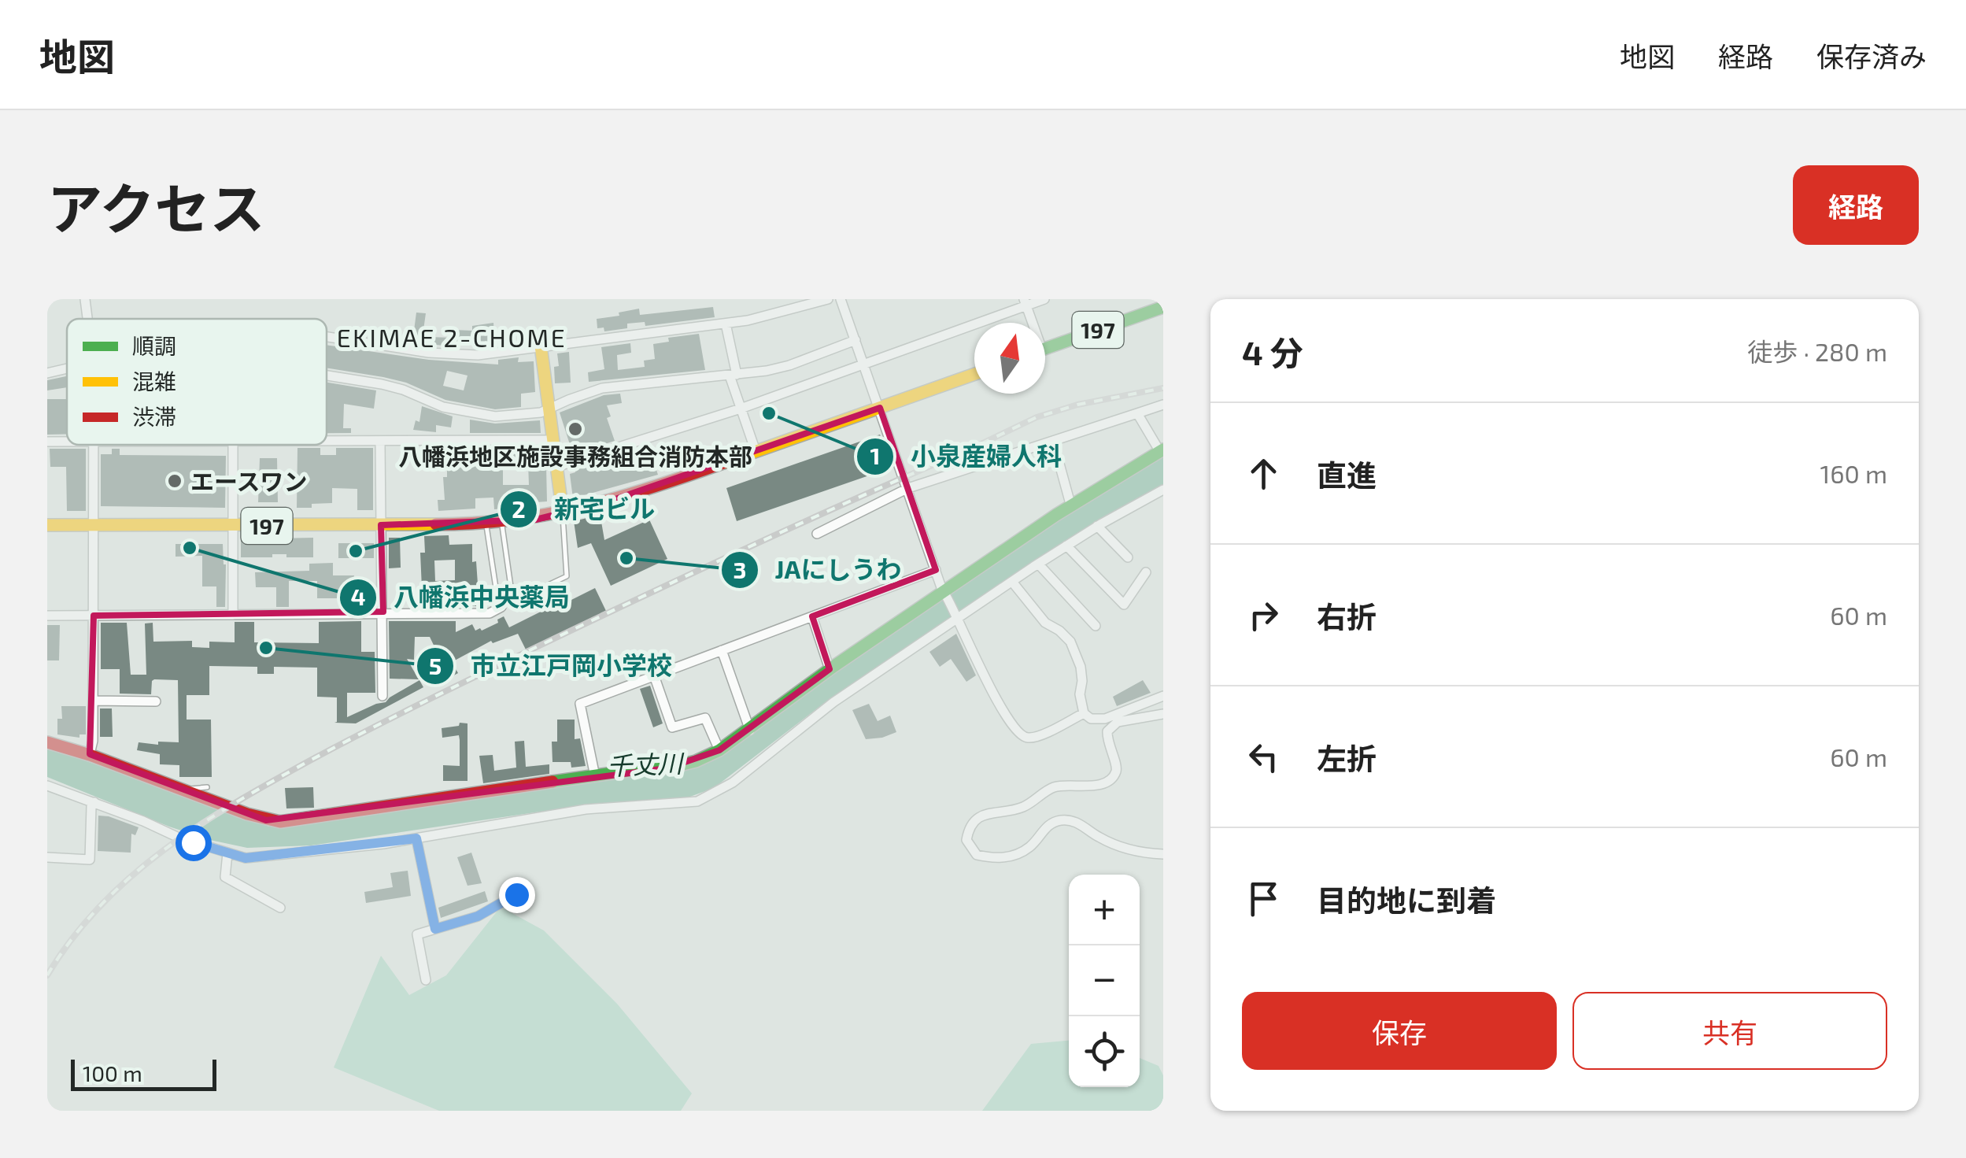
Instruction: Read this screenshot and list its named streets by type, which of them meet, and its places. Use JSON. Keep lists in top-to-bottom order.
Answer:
{
  "streets": {
    "main road": ["197"]
  },
  "districts": ["EKIMAE 2-CHOME"],
  "water": ["千丈川"],
  "places": [
    "小泉産婦人科",
    "八幡浜地区施設事務組合消防本部",
    "エースワン",
    "八幡浜中央薬局",
    "新宅ビル",
    "JAにしうわ",
    "市立江戸岡小学校"
  ],
  "legend": ["順調", "混雑", "渋滞"],
  "scale_bar": "100 m",
  "north": "top",
  "page": {
    "header": "地図",
    "nav": ["地図", "経路", "保存済み"],
    "title": "アクセス",
    "buttons": [
      "経路",
      ["保存", "共有"]
    ],
    "heading": ["4 分", "徒歩 · 280 m"],
    "list": [
      ["直進", "160 m"],
      ["右折", "60 m"],
      ["左折", "60 m"],
      "目的地に到着"
    ],
    "map_buttons": ["+", "−"],
    "scale": "100 m"
  }
}
